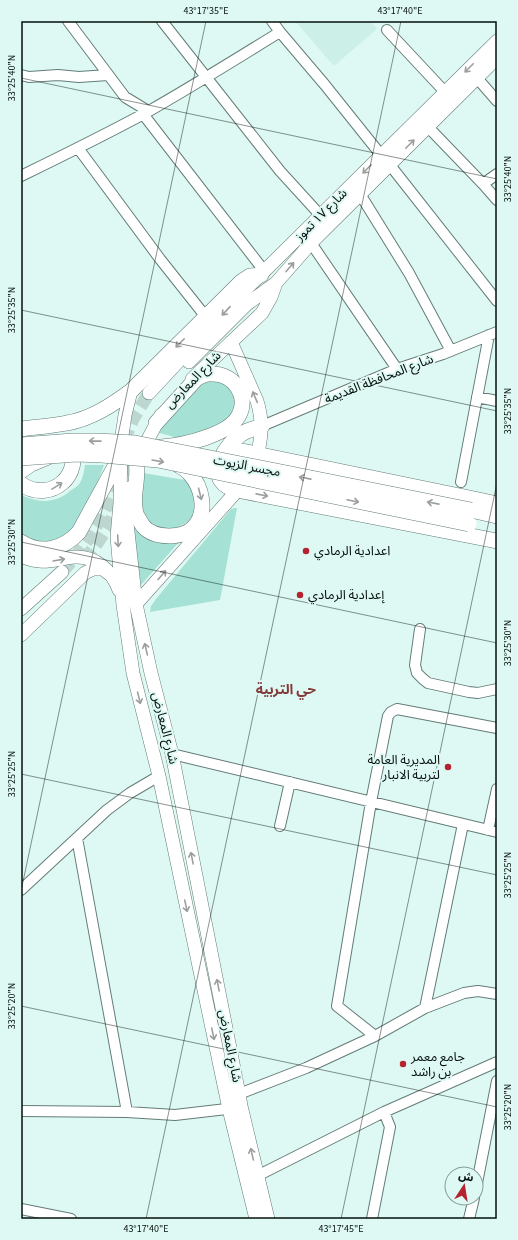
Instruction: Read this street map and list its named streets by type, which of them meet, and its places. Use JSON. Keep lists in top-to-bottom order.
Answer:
{
  "streets": {
    "main road": ["مجسر الزيوت"],
    "street": ["شارع ١٧ تموز", "شارع المحافظة القديمة", "شارع المعارض"]
  },
  "crossings": [
    ["شارع ١٧ تموز", "شارع المعارض"]
  ],
  "districts": ["حي التربية"],
  "places": [
    "اعدادية الرمادي",
    "إعدادية الرمادي",
    "المديرية العامة لتربية الانبار",
    "جامع معمر بن راشد"
  ],
  "north": "top",
  "coordinates": [
    "43°17'35\"E",
    "43°17'40\"E",
    "33°25'40\"N",
    "33°25'35\"N",
    "33°25'30\"N",
    "33°25'25\"N",
    "33°25'20\"N",
    "43°17'45\"E"
  ]
}
